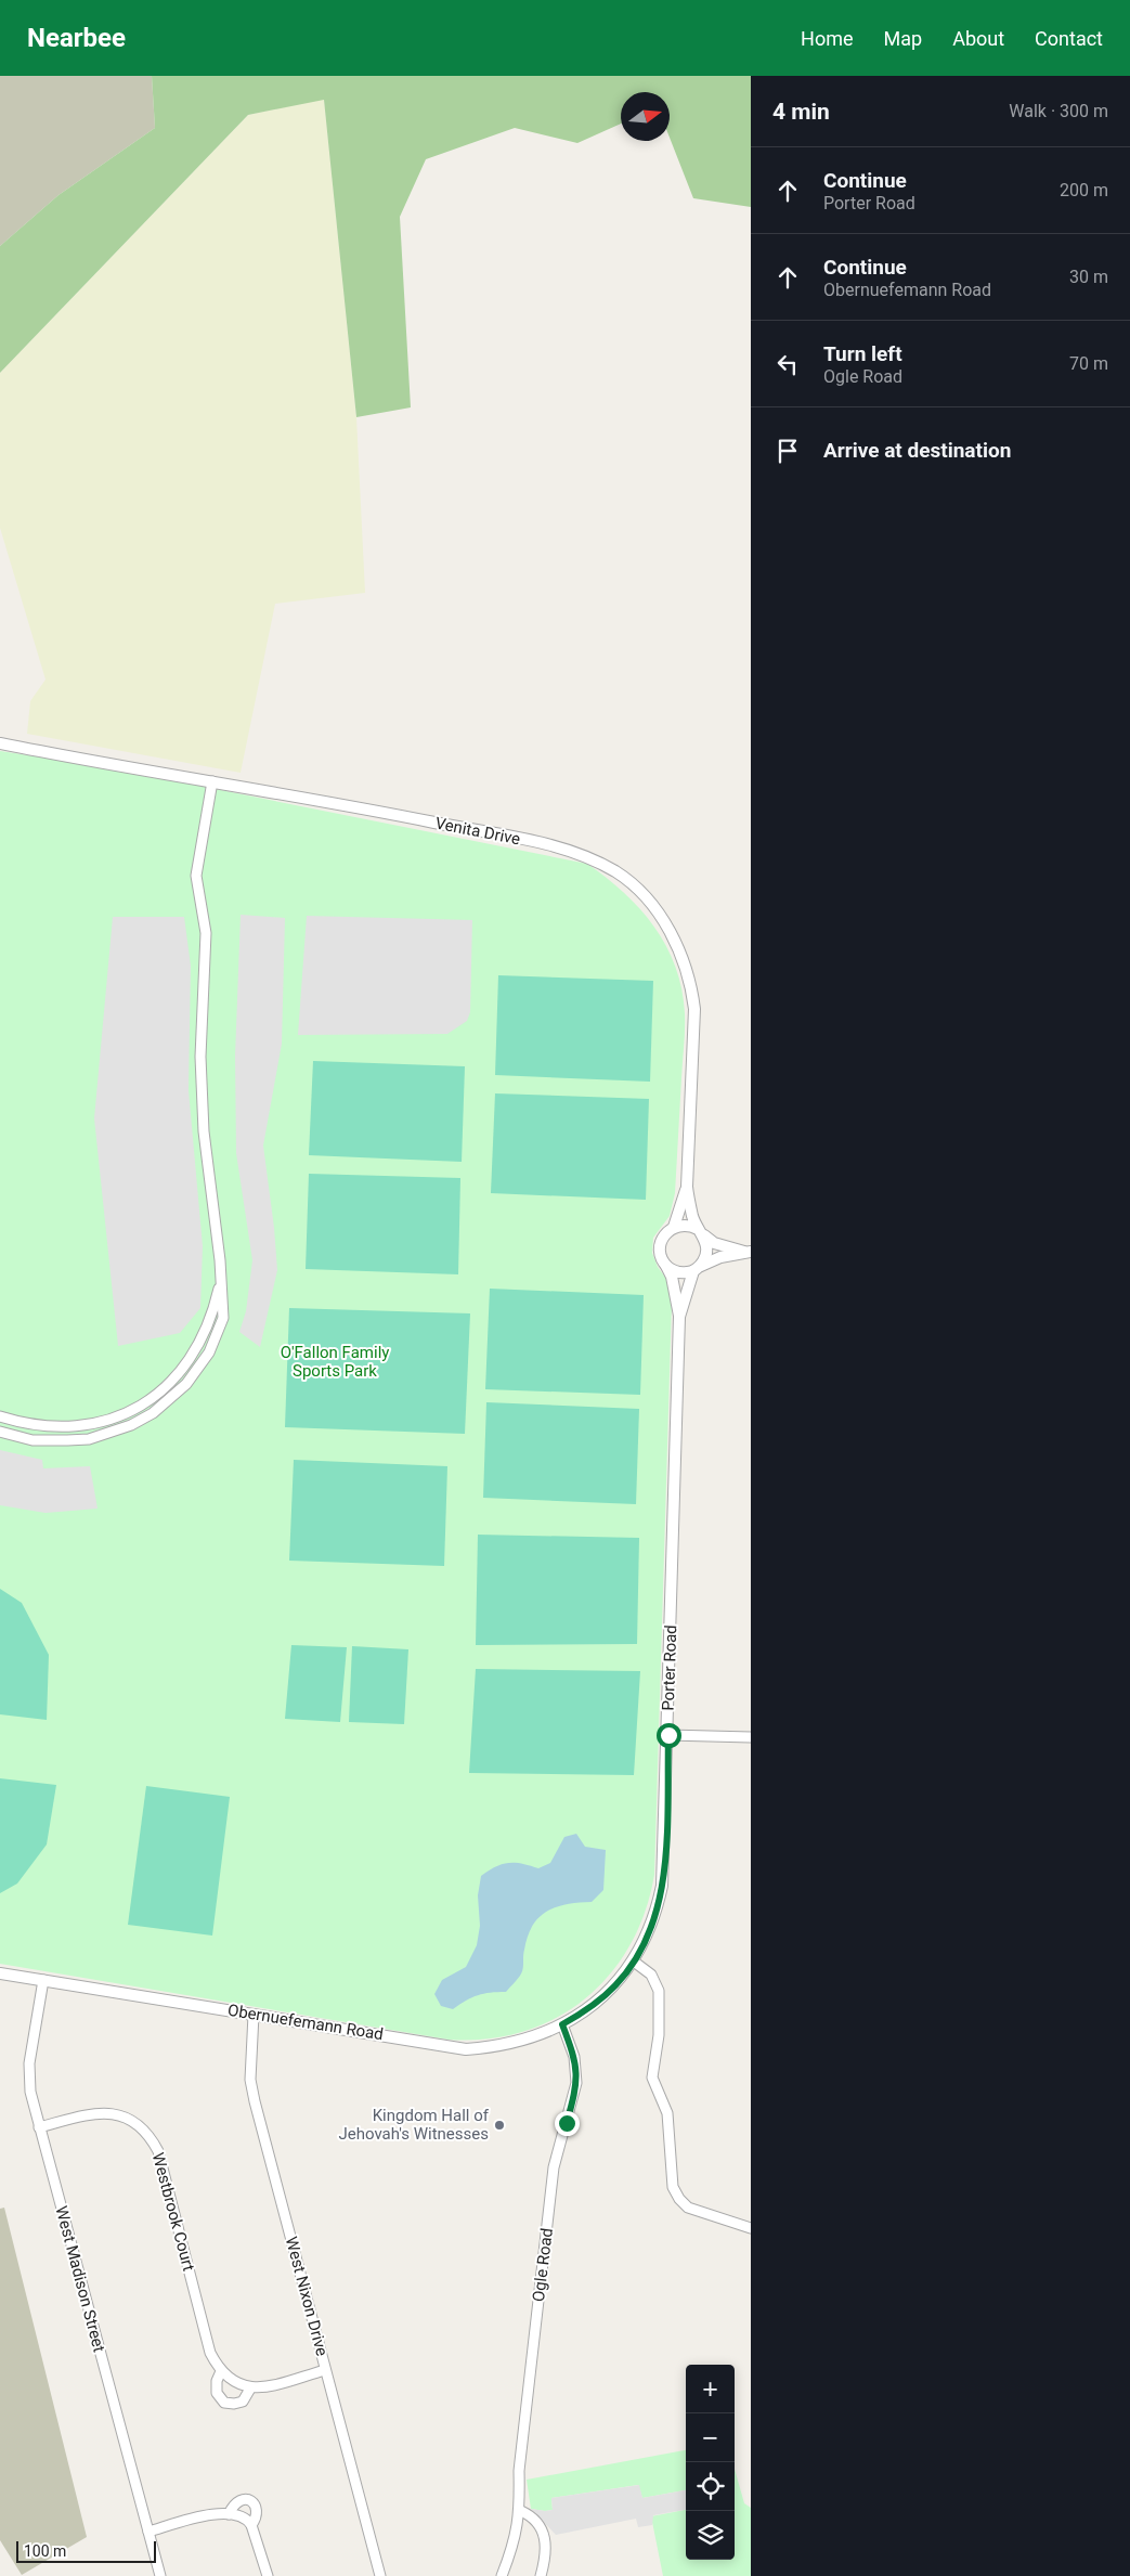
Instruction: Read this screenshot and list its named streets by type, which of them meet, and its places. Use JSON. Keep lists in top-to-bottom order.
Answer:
{
  "streets": {
    "street": [
      "Venita Drive",
      "Porter Road",
      "Obernuefemann Road",
      "Westbrook Court",
      "Ogle Road",
      "West Madison Street",
      "West Nixon Drive"
    ]
  },
  "crossings": [
    ["Venita Drive", "Porter Road"],
    ["Porter Road", "Obernuefemann Road"],
    ["Obernuefemann Road", "Ogle Road"],
    ["Obernuefemann Road", "West Madison Street"],
    ["Obernuefemann Road", "West Nixon Drive"],
    ["Westbrook Court", "West Madison Street"]
  ],
  "parks": ["O'Fallon Family Sports Park"],
  "places": ["Kingdom Hall of Jehovah's Witnesses"],
  "scale_bar": "100 m",
  "north": "right",
  "page": {
    "header": "Nearbee",
    "nav": [
      "Home",
      "Map",
      "About",
      "Contact"
    ],
    "heading": ["4 min", "Walk · 300 m"],
    "list": [
      ["Continue", "Porter Road", "200 m"],
      ["Continue", "Obernuefemann Road", "30 m"],
      ["Turn left", "Ogle Road", "70 m"],
      "Arrive at destination"
    ],
    "map_buttons": ["+", "−"],
    "scale": "100 m"
  }
}
